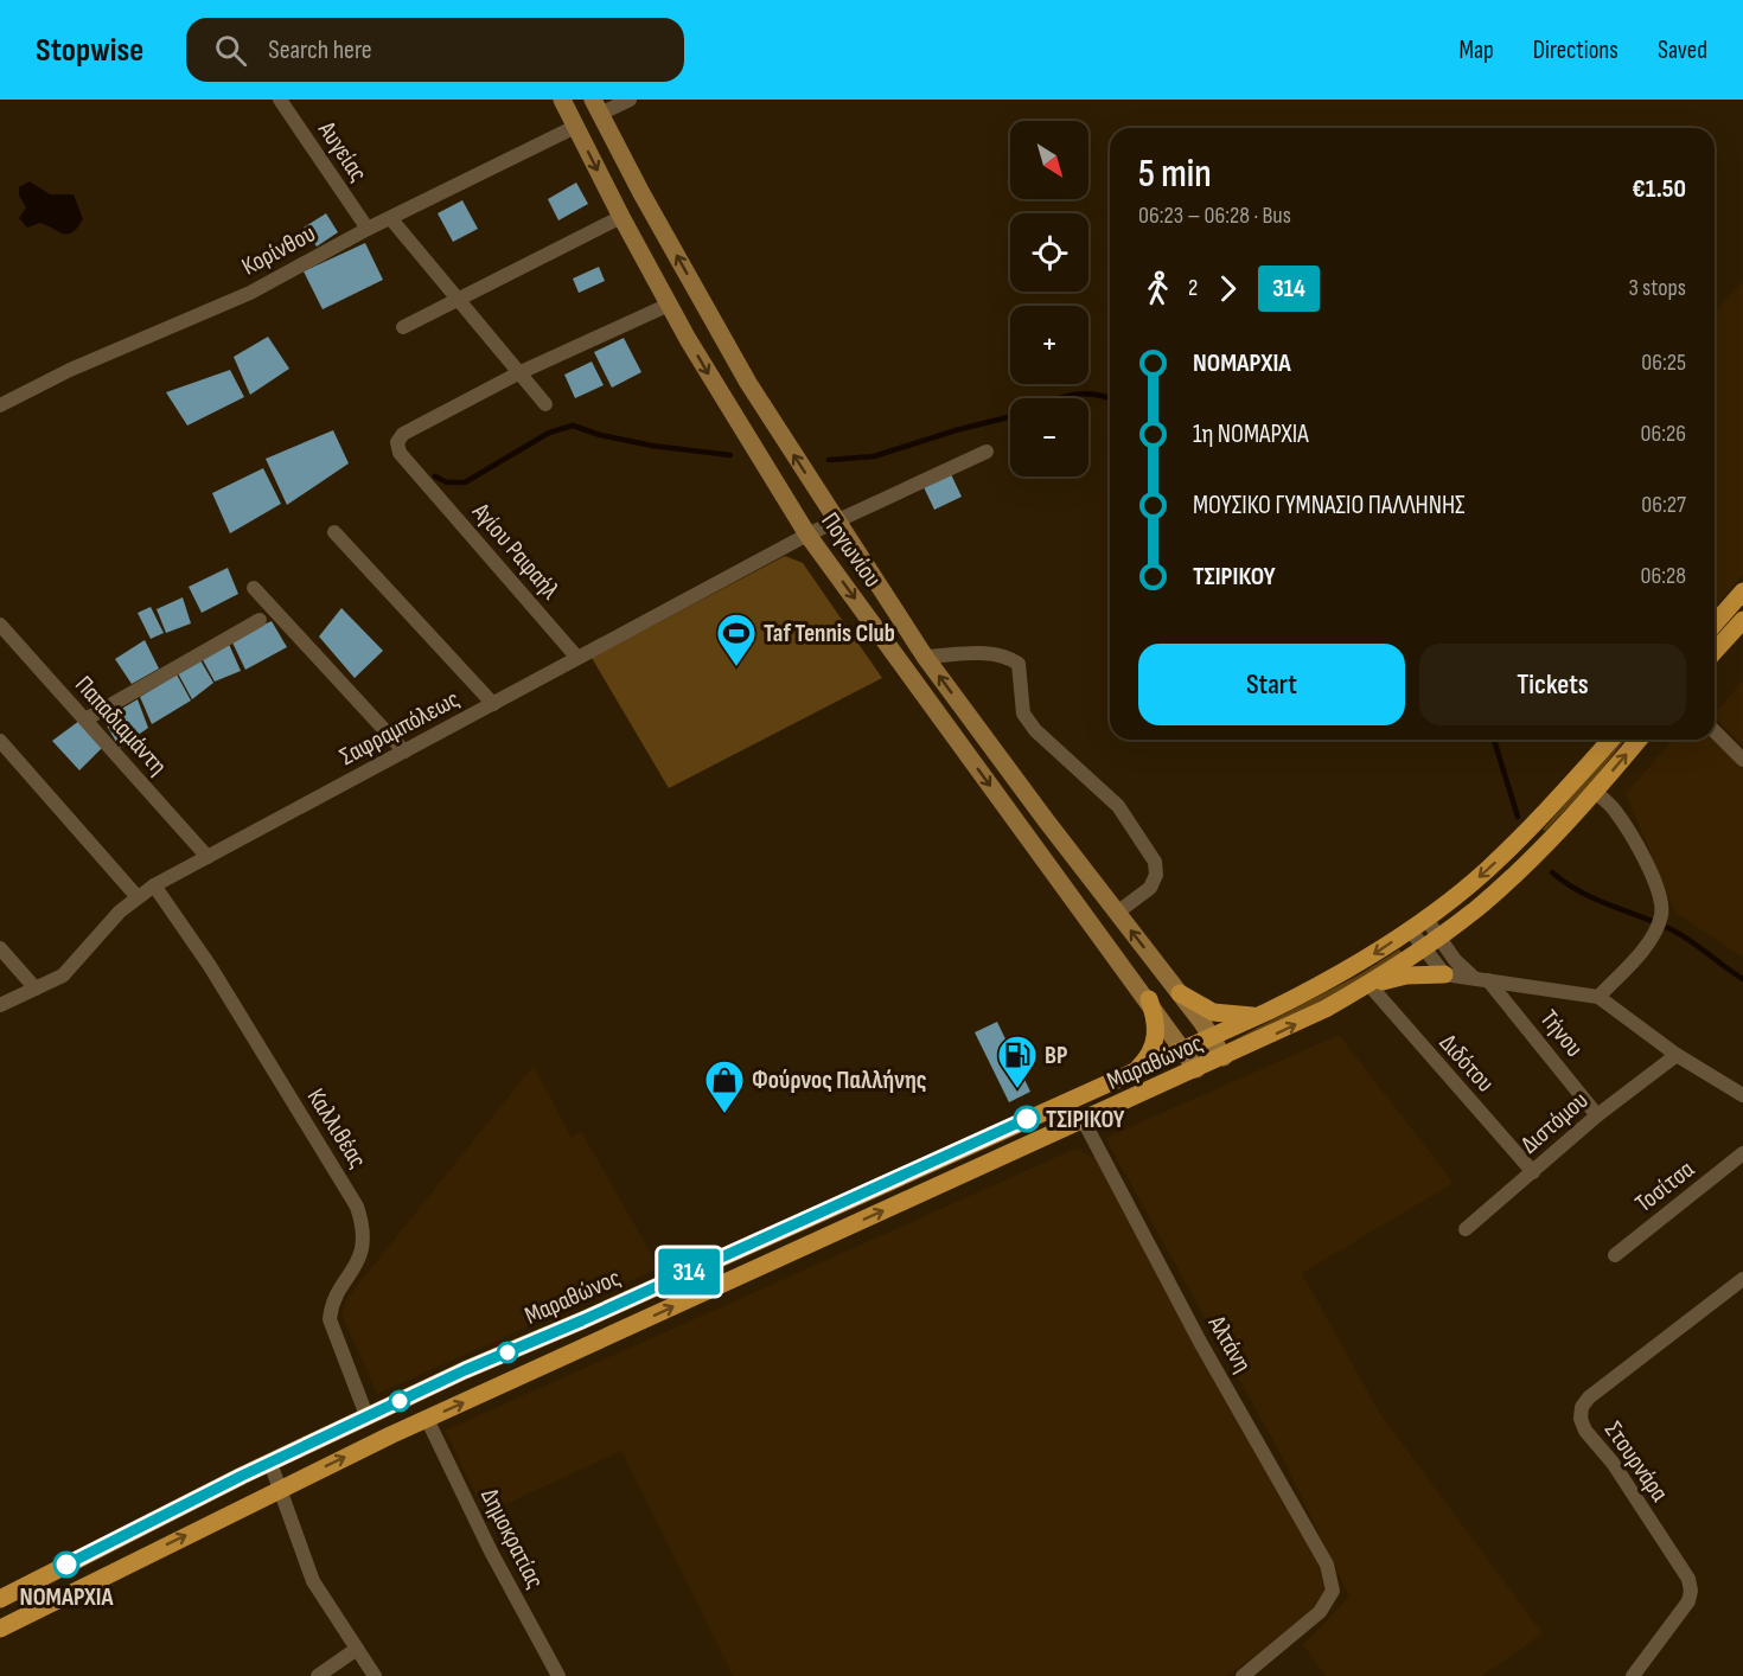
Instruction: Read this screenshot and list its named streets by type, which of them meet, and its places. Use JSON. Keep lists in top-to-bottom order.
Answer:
{
  "streets": {
    "main road": ["Πογωνίου", "Μαραθώνος"],
    "street": [
      "Αυγείας",
      "Κορίνθου",
      "Αγίου Ραφαήλ",
      "Παπαδιαμάντη",
      "Σαφραμπόλεως",
      "Τήνου",
      "Διδότου",
      "Διστόμου",
      "Καλλιθέας",
      "Τοσίτσα",
      "Αλτάνη",
      "Στουρνάρα",
      "Δημοκρατίας"
    ]
  },
  "crossings": [
    ["Αυγείας", "Κορίνθου"],
    ["Κορίνθου", "Πογωνίου"],
    ["Πογωνίου", "Σαφραμπόλεως"],
    ["Πογωνίου", "Μαραθώνος"],
    ["Αγίου Ραφαήλ", "Σαφραμπόλεως"],
    ["Παπαδιαμάντη", "Σαφραμπόλεως"],
    ["Σαφραμπόλεως", "Καλλιθέας"],
    ["Τήνου", "Διστόμου"],
    ["Μαραθώνος", "Διδότου"],
    ["Μαραθώνος", "Καλλιθέας"],
    ["Μαραθώνος", "Αλτάνη"],
    ["Μαραθώνος", "Δημοκρατίας"],
    ["Διδότου", "Διστόμου"]
  ],
  "places": {
    "sports": ["Taf Tennis Club"],
    "fuel station": ["BP"],
    "shop": ["Φούρνος Παλλήνης"],
    "other": ["ΤΣΙΡΙΚΟΥ", "ΝΟΜΑΡΧΙΑ"]
  },
  "lines": ["bus line 314"],
  "north": "bottom right",
  "page": {
    "header": "Stopwise",
    "search": "Search here",
    "nav": ["Map", "Directions", "Saved"],
    "on_map": "314",
    "map_buttons": ["+", "−"],
    "heading": ["5 min", "06:23 – 06:28 · Bus", "€1.50"],
    "legs": ["2", "314", "3 stops"],
    "list": [
      {
        "name": "ΝΟΜΑΡΧΙΑ",
        "value": "06:25"
      },
      {
        "name": "1η ΝΟΜΑΡΧΙΑ",
        "value": "06:26"
      },
      {
        "name": "ΜΟΥΣΙΚΟ ΓΥΜΝΑΣΙΟ ΠΑΛΛΗΝΗΣ",
        "value": "06:27"
      },
      {
        "name": "ΤΣΙΡΙΚΟΥ",
        "value": "06:28"
      }
    ],
    "buttons": ["Start", "Tickets"]
  }
}
